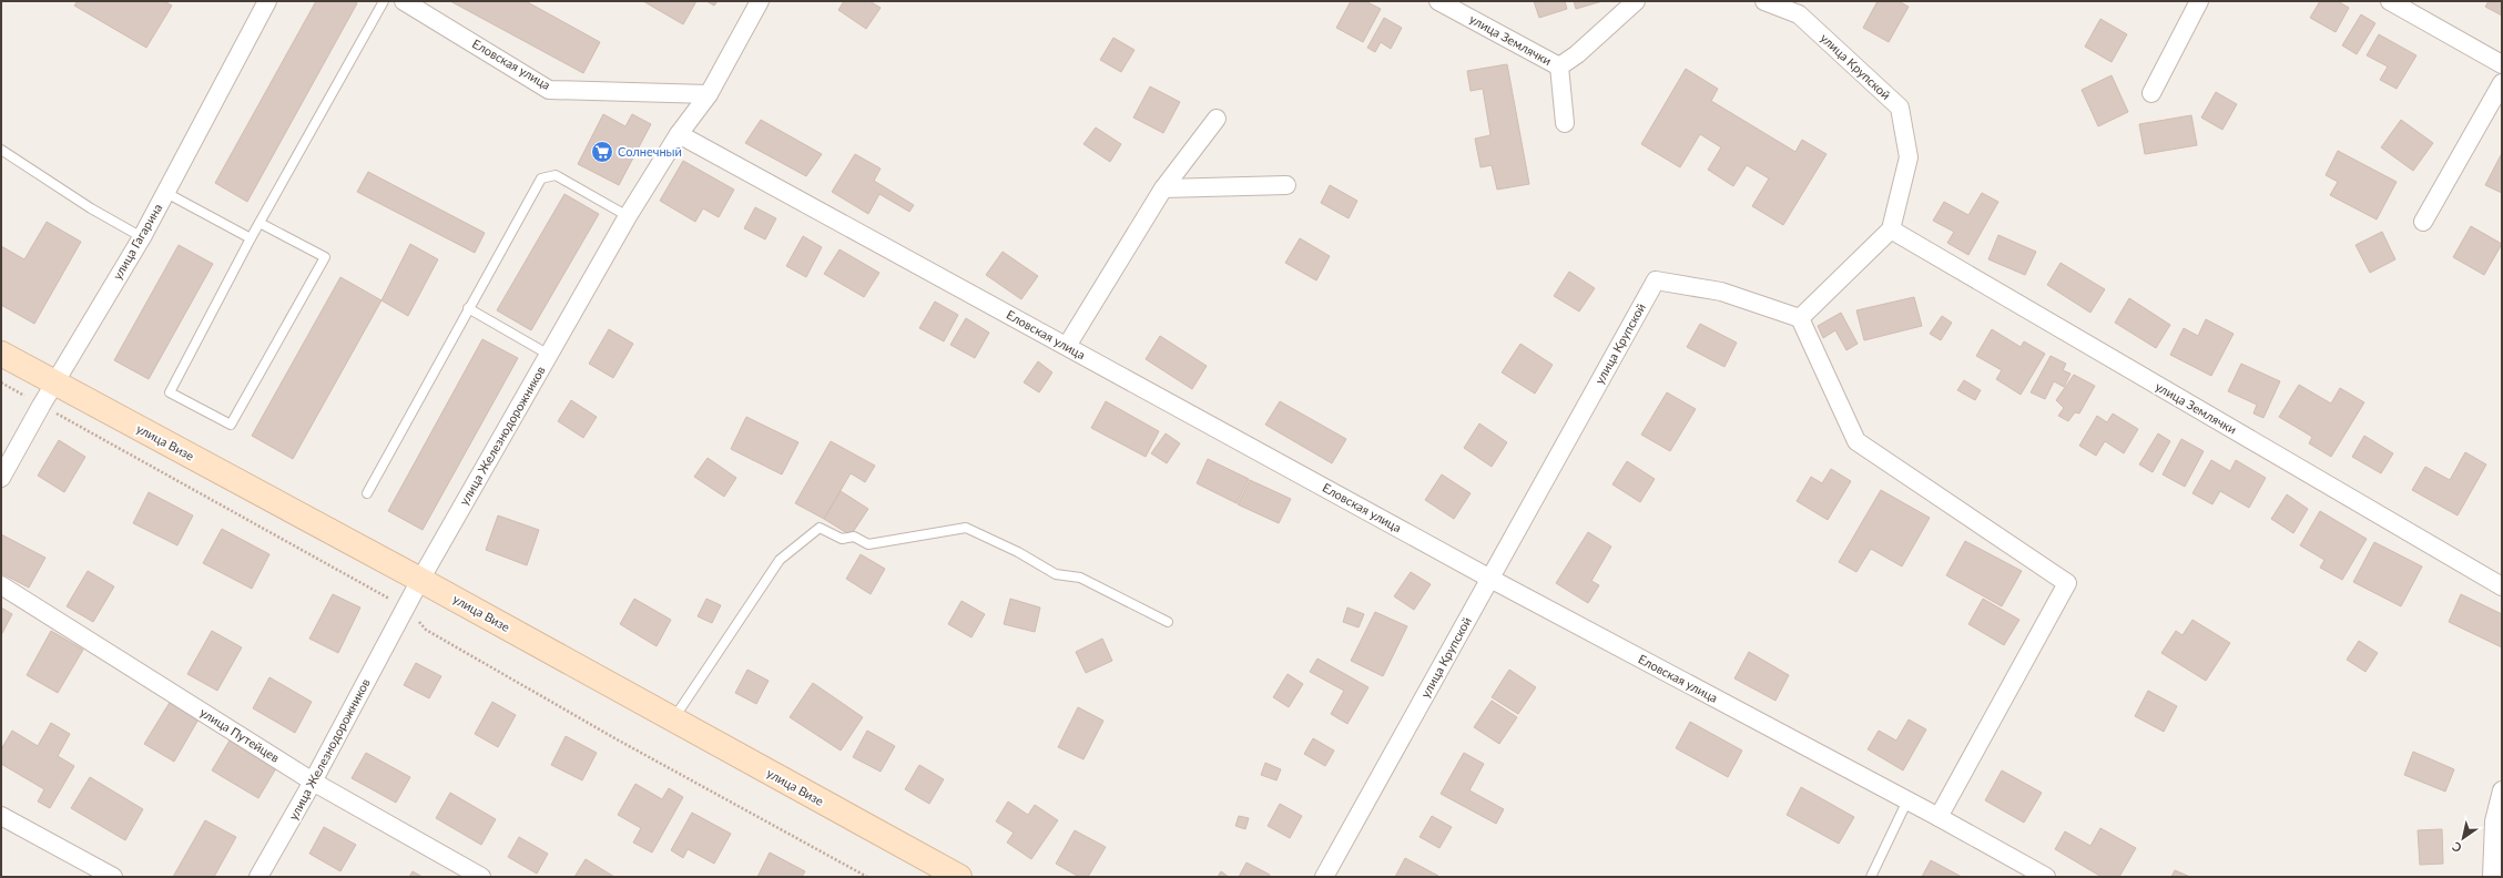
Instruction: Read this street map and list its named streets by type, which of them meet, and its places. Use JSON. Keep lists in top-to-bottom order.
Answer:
{
  "streets": {
    "street": [
      "улица Землячки",
      "Еловская улица",
      "улица Крупской",
      "улица Гагарина",
      "улица Железнодорожников",
      "улица Визе",
      "улица Путейцев"
    ]
  },
  "crossings": [
    ["улица Землячки", "улица Крупской"],
    ["Еловская улица", "улица Крупской"],
    ["Еловская улица", "улица Железнодорожников"],
    ["улица Гагарина", "улица Визе"],
    ["улица Железнодорожников", "улица Визе"],
    ["улица Железнодорожников", "улица Путейцев"]
  ],
  "places": {
    "supermarket": ["Солнечный"]
  },
  "north": "bottom left"
}
